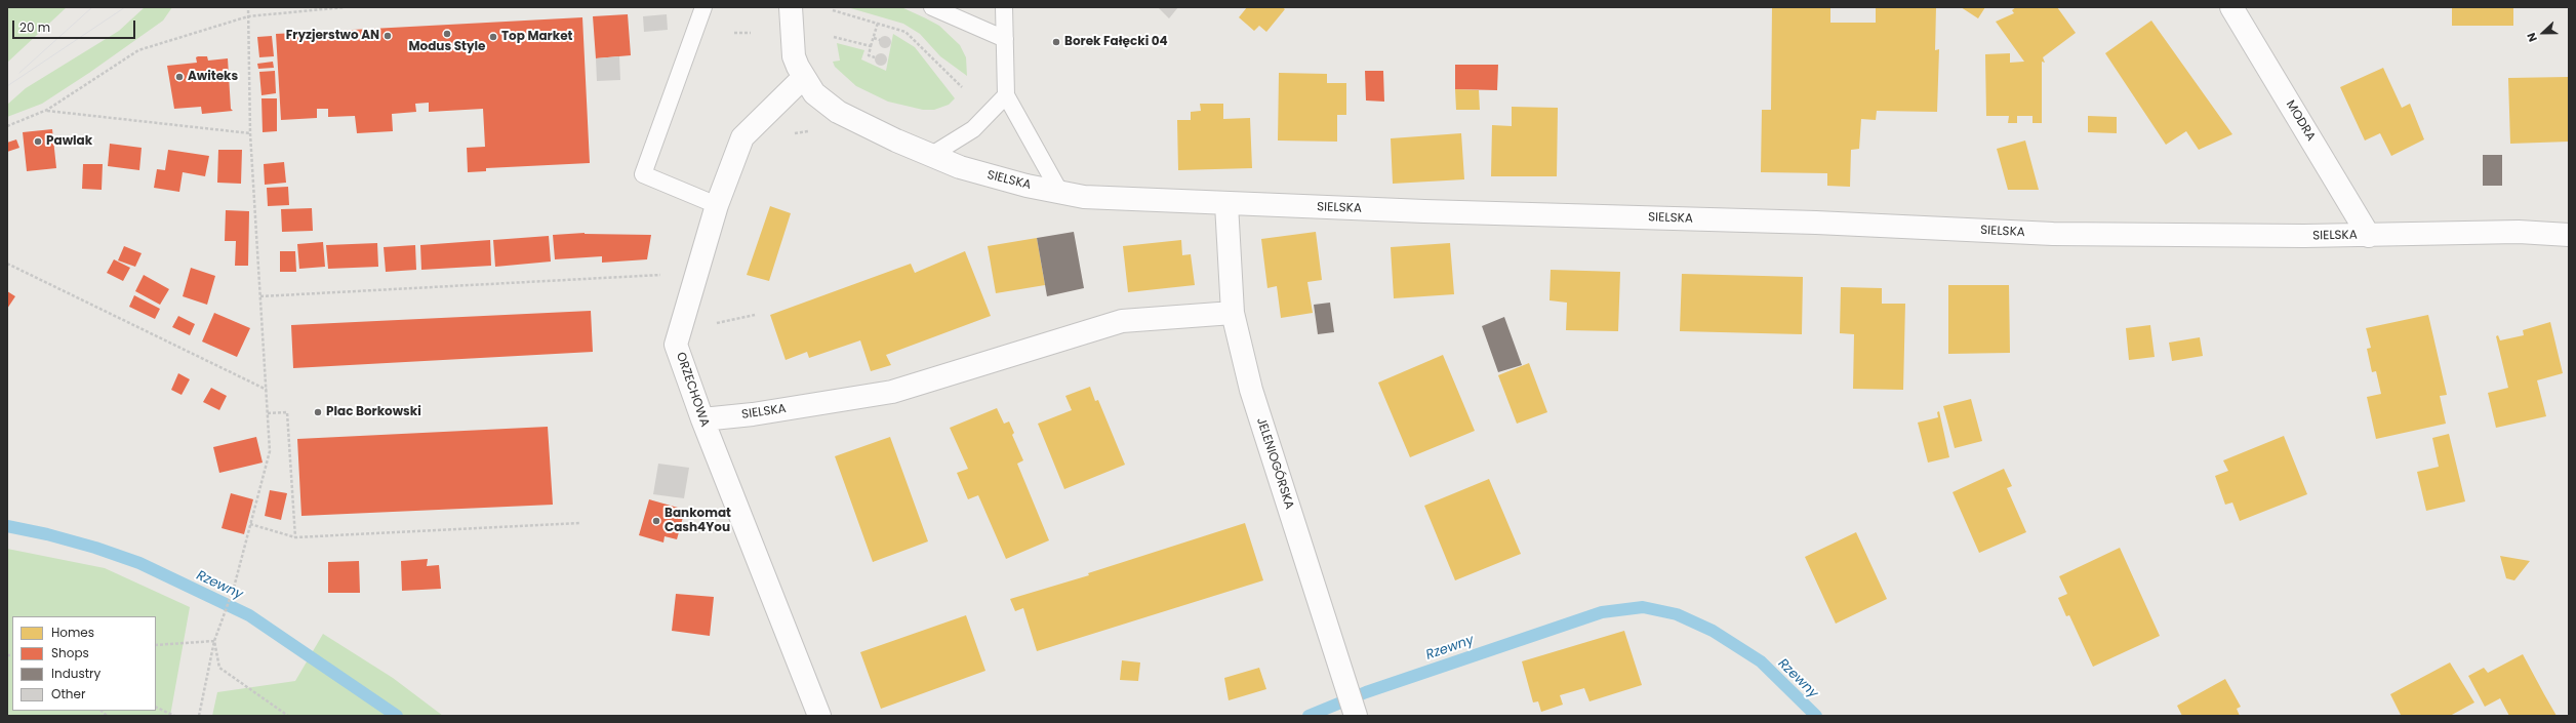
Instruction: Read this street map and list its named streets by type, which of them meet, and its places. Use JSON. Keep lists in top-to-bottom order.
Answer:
{
  "streets": {
    "street": [
      "MODRA",
      "SIELSKA",
      "ORZECHOWA",
      "JELENIOGÓRSKA"
    ]
  },
  "crossings": [
    ["MODRA", "SIELSKA"],
    ["SIELSKA", "ORZECHOWA"],
    ["SIELSKA", "JELENIOGÓRSKA"]
  ],
  "water": ["Rzewny"],
  "places": [
    "Modus Style",
    "Fryzjerstwo AN",
    "Top Market",
    "Borek Fałęcki 04",
    "Awiteks",
    "Pawlak",
    "Plac Borkowski",
    "Bankomat Cash4You"
  ],
  "legend": [
    "Homes",
    "Shops",
    "Industry",
    "Other"
  ],
  "scale_bar": "20 m",
  "north": "left"
}
